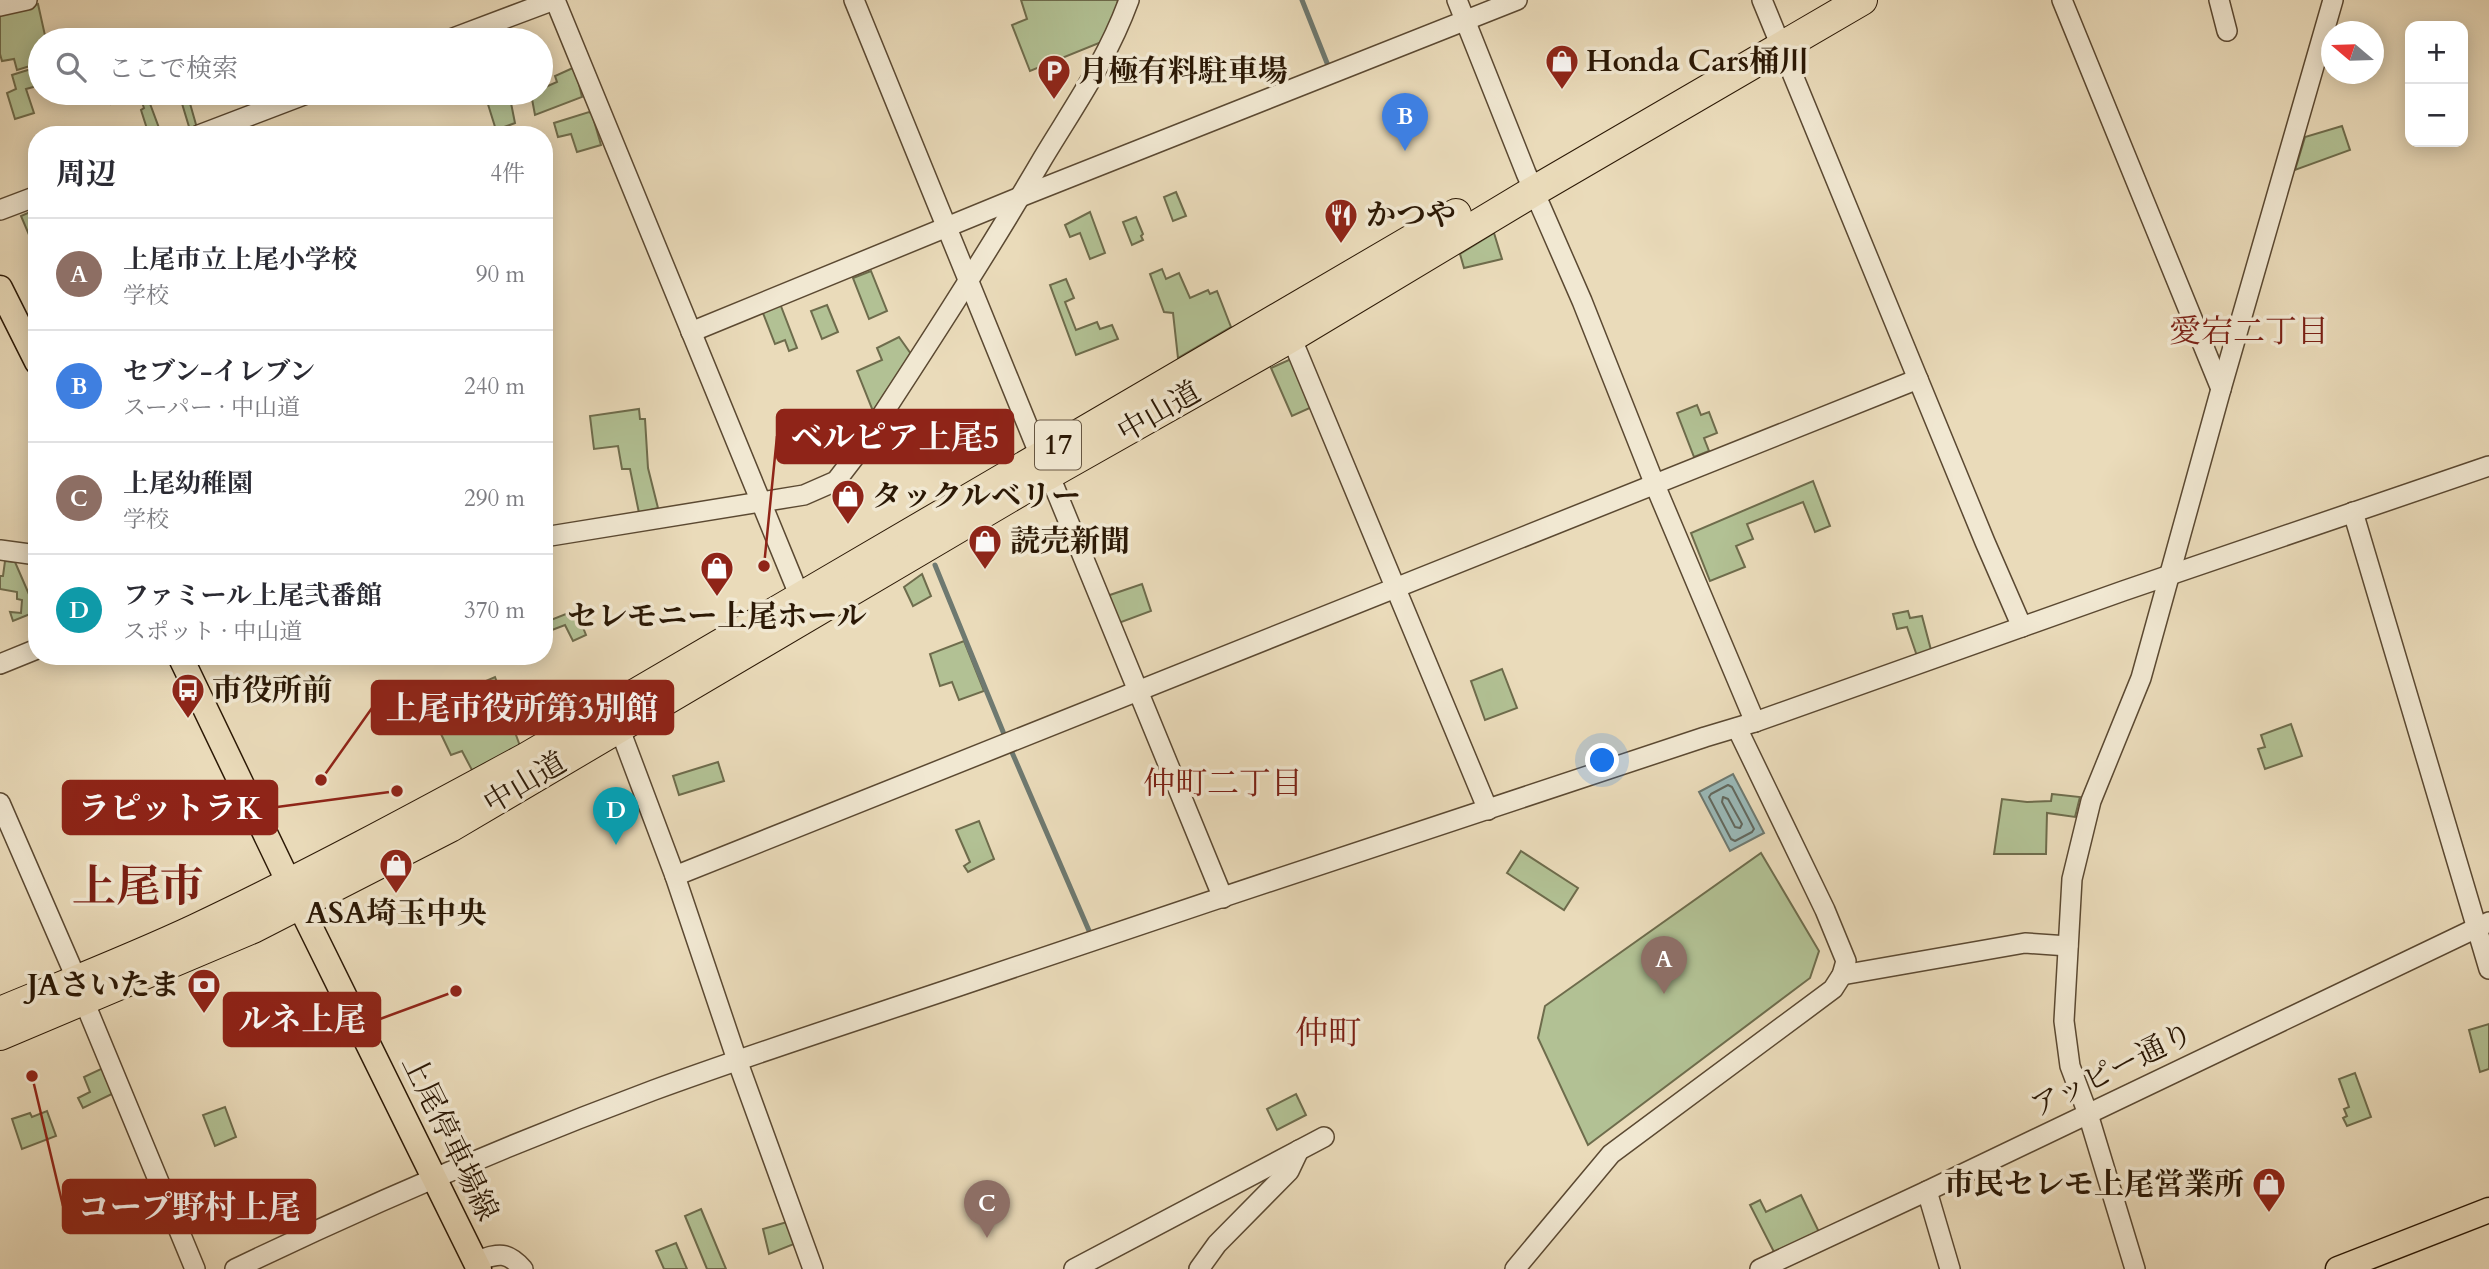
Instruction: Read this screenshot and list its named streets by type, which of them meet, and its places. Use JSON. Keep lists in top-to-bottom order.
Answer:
{
  "streets": {
    "highway": ["中山道", "17"],
    "main road": ["上尾停車場線"],
    "street": ["アッピー通り"]
  },
  "crossings": [
    ["中山道", "上尾停車場線"]
  ],
  "districts": [
    "愛宕二丁目",
    "仲町二丁目",
    "上尾市",
    "仲町"
  ],
  "places": {
    "shop": [
      "Honda Cars桶川",
      "タックルベリー",
      "読売新聞",
      "セレモニー上尾ホール",
      "ASA埼玉中央",
      "市民セレモ上尾営業所"
    ],
    "parking": ["月極有料駐車場"],
    "restaurant": ["かつや"],
    "other": [
      "ベルピア上尾5",
      "上尾市役所第3別館",
      "ラピットラK",
      "ルネ上尾",
      "コープ野村上尾"
    ],
    "bus stop": ["市役所前"],
    "bank": ["JAさいたま"]
  },
  "north": "left",
  "page": {
    "map_buttons": ["+", "−"],
    "search": "ここで検索",
    "pins": [
      "B",
      "D",
      "A",
      "C"
    ],
    "heading": ["周辺", "4件"],
    "list": [
      {
        "mark": "A",
        "name": "上尾市立上尾小学校",
        "note": "学校",
        "value": "90 m"
      },
      {
        "mark": "B",
        "name": "セブン-イレブン",
        "note": "スーパー · 中山道",
        "value": "240 m"
      },
      {
        "mark": "C",
        "name": "上尾幼稚園",
        "note": "学校",
        "value": "290 m"
      },
      {
        "mark": "D",
        "name": "ファミール上尾弐番館",
        "note": "スポット · 中山道",
        "value": "370 m"
      }
    ]
  }
}
